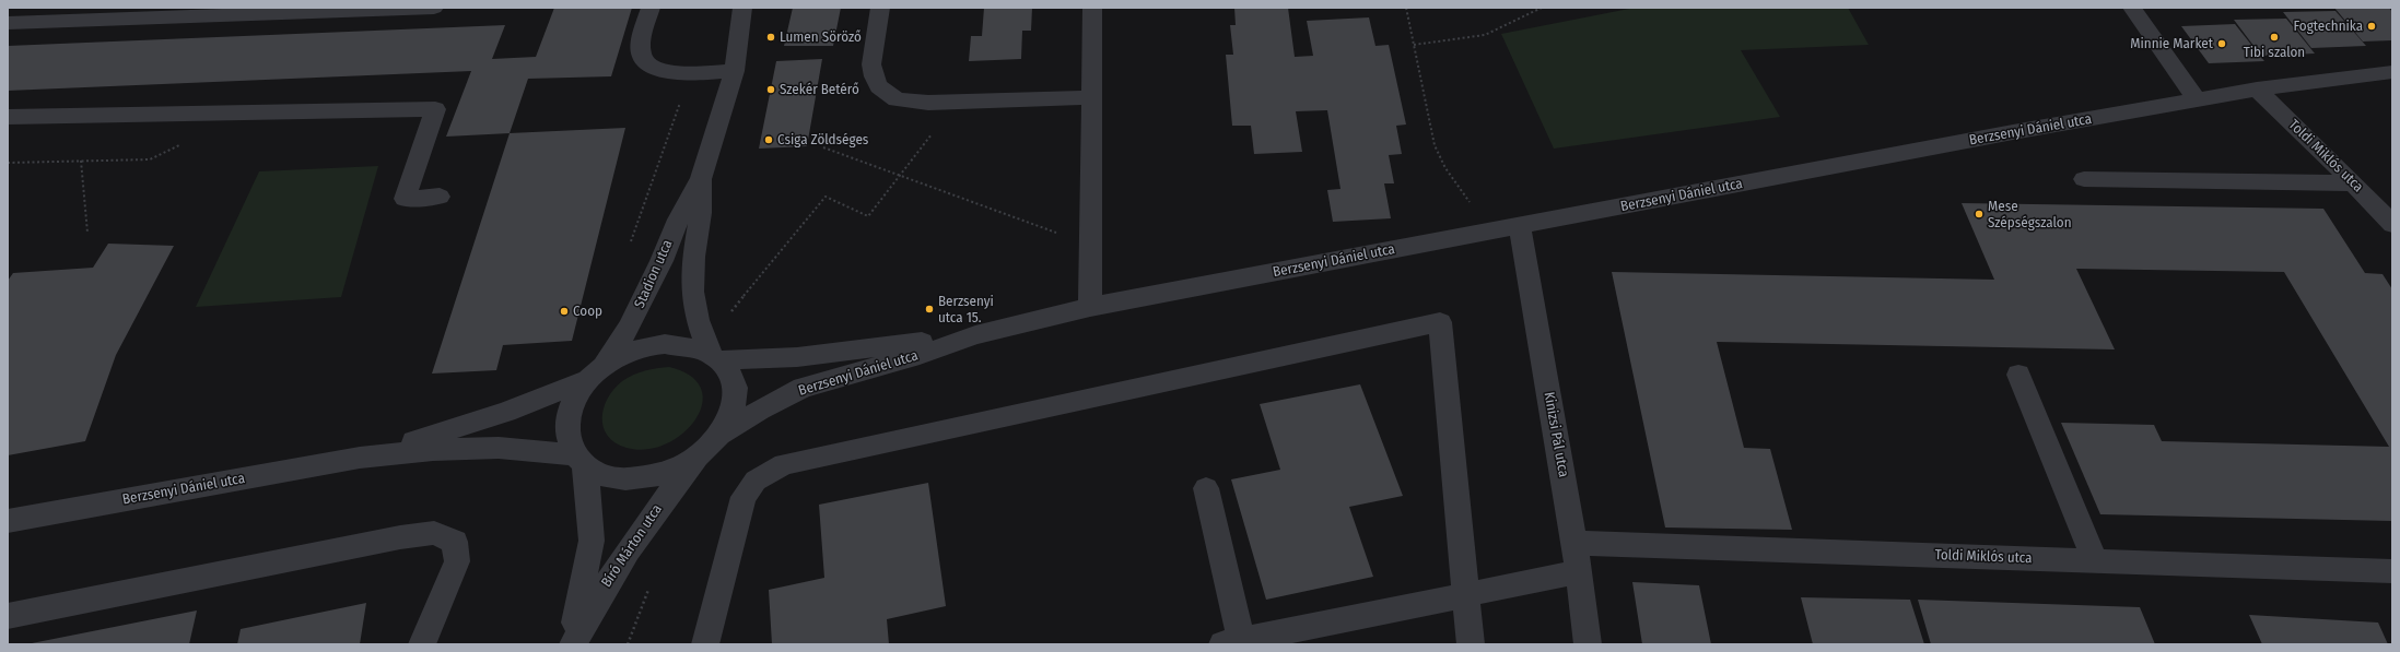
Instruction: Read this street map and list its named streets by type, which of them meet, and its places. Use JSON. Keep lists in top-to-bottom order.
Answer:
{
  "streets": {
    "street": [
      "Berzsenyi Dániel utca",
      "Toldi Miklós utca",
      "Stadion utca",
      "Kinizsi Pál utca",
      "Bíró Márton utca"
    ]
  },
  "crossings": [
    ["Berzsenyi Dániel utca", "Toldi Miklós utca"],
    ["Berzsenyi Dániel utca", "Stadion utca"],
    ["Berzsenyi Dániel utca", "Kinizsi Pál utca"],
    ["Berzsenyi Dániel utca", "Bíró Márton utca"],
    ["Toldi Miklós utca", "Kinizsi Pál utca"],
    ["Stadion utca", "Bíró Márton utca"]
  ],
  "places": [
    "Fogtechnika",
    "Lumen Söröző",
    "Tibi szalon",
    "Minnie Market",
    "Szekér Betérő",
    "Csiga Zöldséges",
    "Mese Szépségszalon",
    "Berzsenyi utca 15.",
    "Coop"
  ]
}
